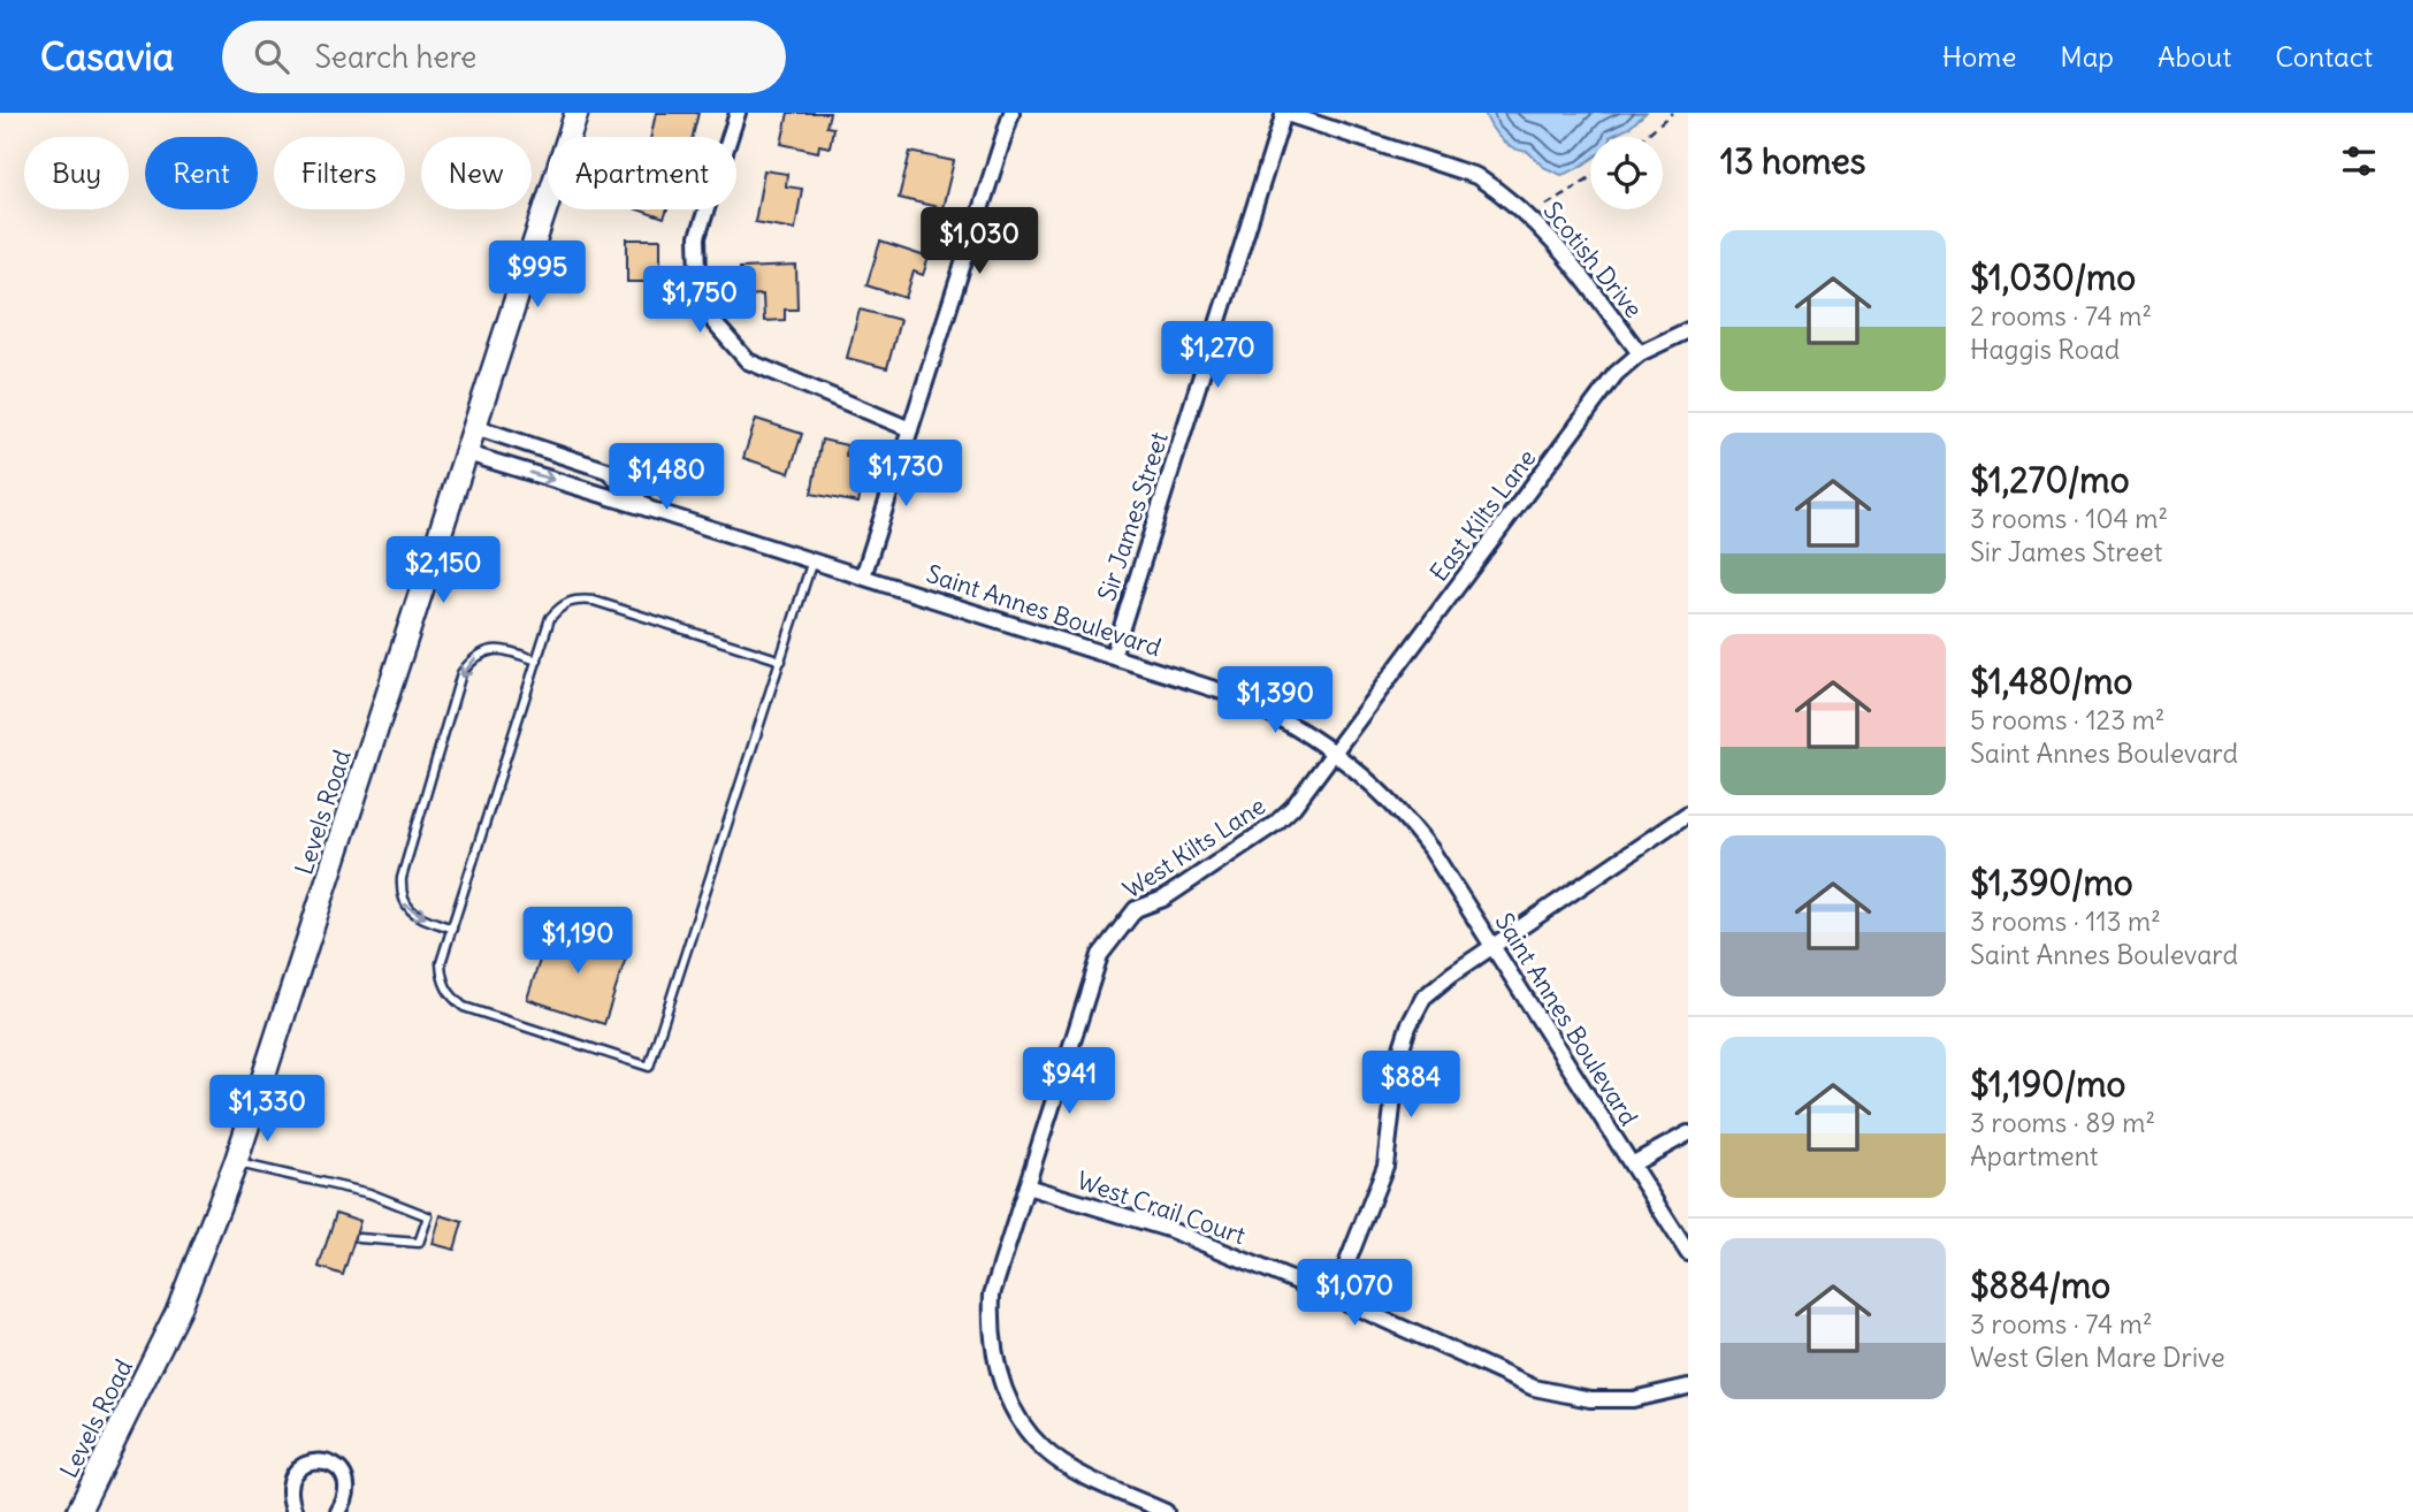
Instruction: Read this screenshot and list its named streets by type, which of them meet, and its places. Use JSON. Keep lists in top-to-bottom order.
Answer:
{
  "streets": {
    "main road": ["Levels Road"],
    "street": [
      "Scotish Drive",
      "East Kilts Lane",
      "Sir James Street",
      "Saint Annes Boulevard",
      "West Kilts Lane",
      "West Crail Court"
    ]
  },
  "crossings": [
    ["Scotish Drive", "East Kilts Lane"],
    ["Scotish Drive", "Sir James Street"],
    ["East Kilts Lane", "Saint Annes Boulevard"],
    ["East Kilts Lane", "West Kilts Lane"],
    ["Sir James Street", "Saint Annes Boulevard"],
    ["Saint Annes Boulevard", "Levels Road"],
    ["Saint Annes Boulevard", "West Kilts Lane"],
    ["West Kilts Lane", "West Crail Court"]
  ],
  "page": {
    "header": "Casavia",
    "search": "Search here",
    "nav": [
      "Home",
      "Map",
      "About",
      "Contact"
    ],
    "heading": "13 homes",
    "chip": [
      "Buy",
      "Rent",
      "Filters",
      "New",
      "Apartment"
    ],
    "price": [
      "$1,030",
      "$995",
      "$1,750",
      "$1,270",
      "$1,730",
      "$1,480",
      "$2,150",
      "$1,390",
      "$1,190",
      "$941",
      "$884",
      "$1,330",
      "$1,070"
    ],
    "list": [
      {
        "name": "$1,030/mo",
        "note": "2 rooms · 74 m² · Haggis Road"
      },
      {
        "name": "$1,270/mo",
        "note": "3 rooms · 104 m² · Sir James Street"
      },
      {
        "name": "$1,480/mo",
        "note": "5 rooms · 123 m² · Saint Annes Boulevard"
      },
      {
        "name": "$1,390/mo",
        "note": "3 rooms · 113 m² · Saint Annes Boulevard"
      },
      {
        "name": "$1,190/mo",
        "note": "3 rooms · 89 m² · Apartment"
      },
      {
        "name": "$884/mo",
        "note": "3 rooms · 74 m² · West Glen Mare Drive"
      }
    ]
  }
}
